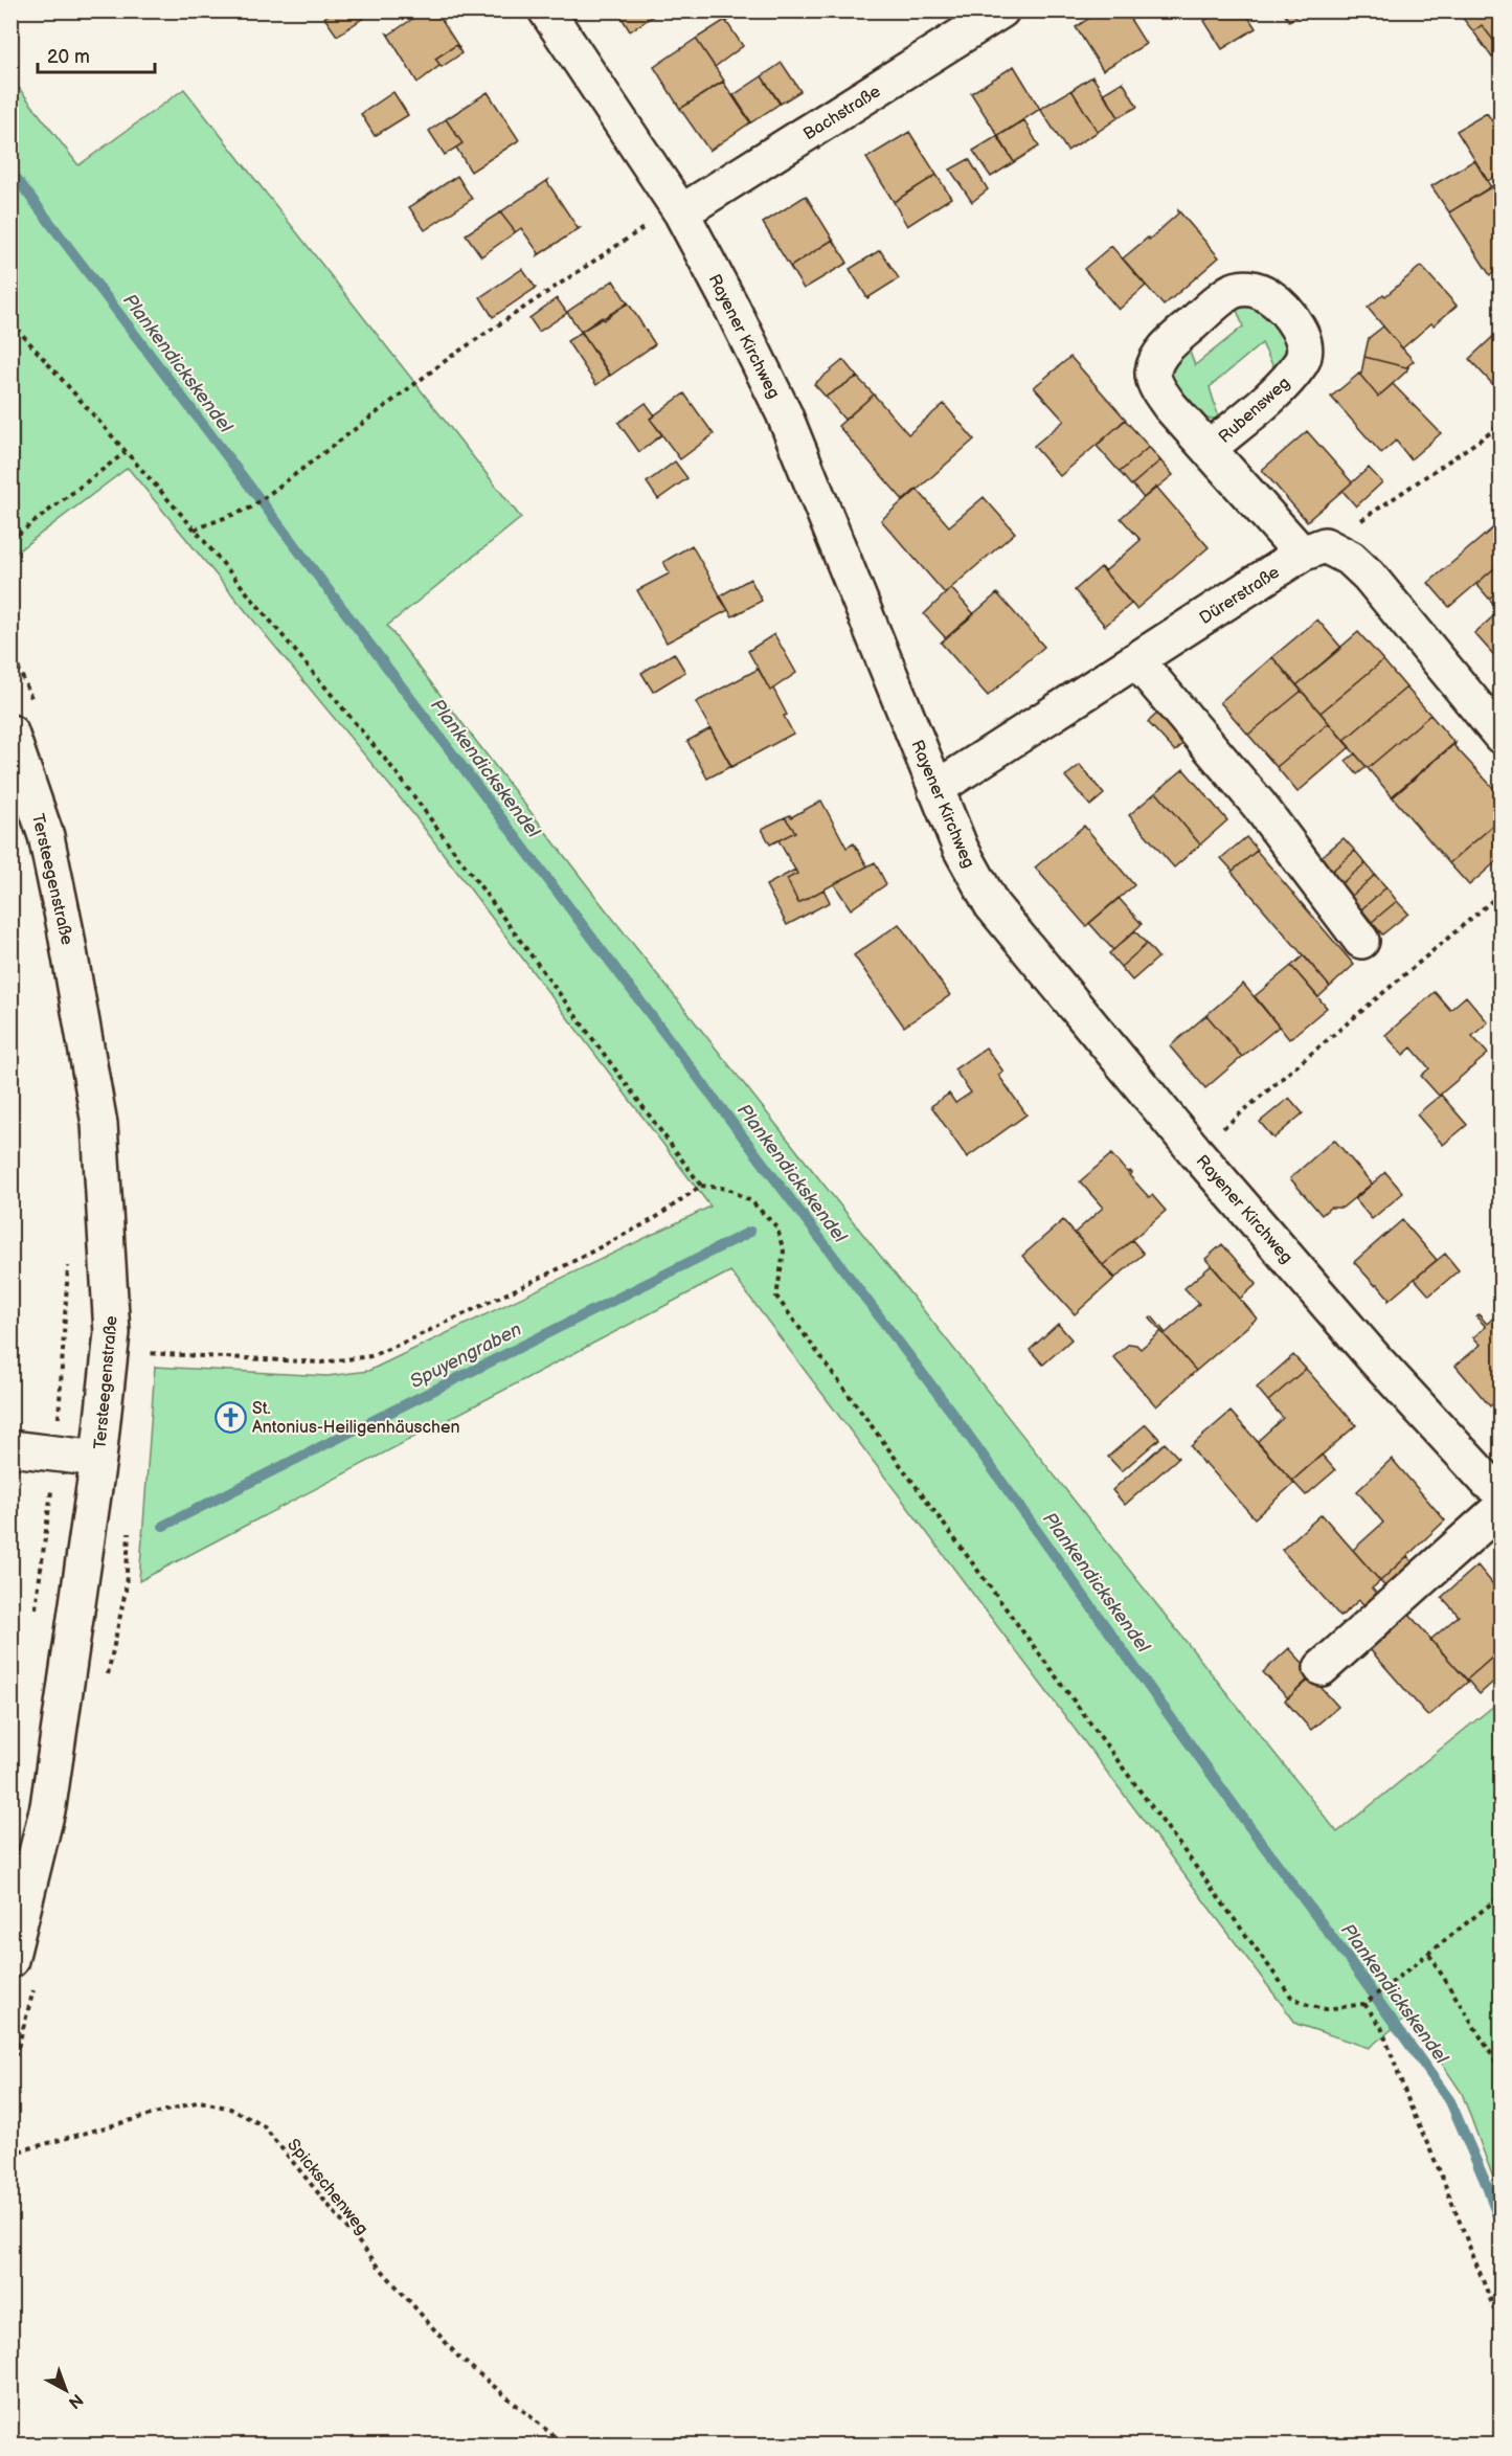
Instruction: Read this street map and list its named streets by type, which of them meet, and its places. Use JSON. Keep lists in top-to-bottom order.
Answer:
{
  "streets": {
    "street": [
      "Bachstraße",
      "Rayener Kirchweg",
      "Rubensweg",
      "Dürerstraße",
      "Tersteegenstraße"
    ],
    "path": ["Spickschenweg"]
  },
  "crossings": [
    ["Bachstraße", "Rayener Kirchweg"],
    ["Rayener Kirchweg", "Dürerstraße"],
    ["Rubensweg", "Dürerstraße"]
  ],
  "water": ["Plankendickskendel", "Spuyengraben"],
  "places": {
    "church": ["St. Antonius-Heiligenhäuschen"]
  },
  "scale_bar": "20 m",
  "north": "bottom right"
}
